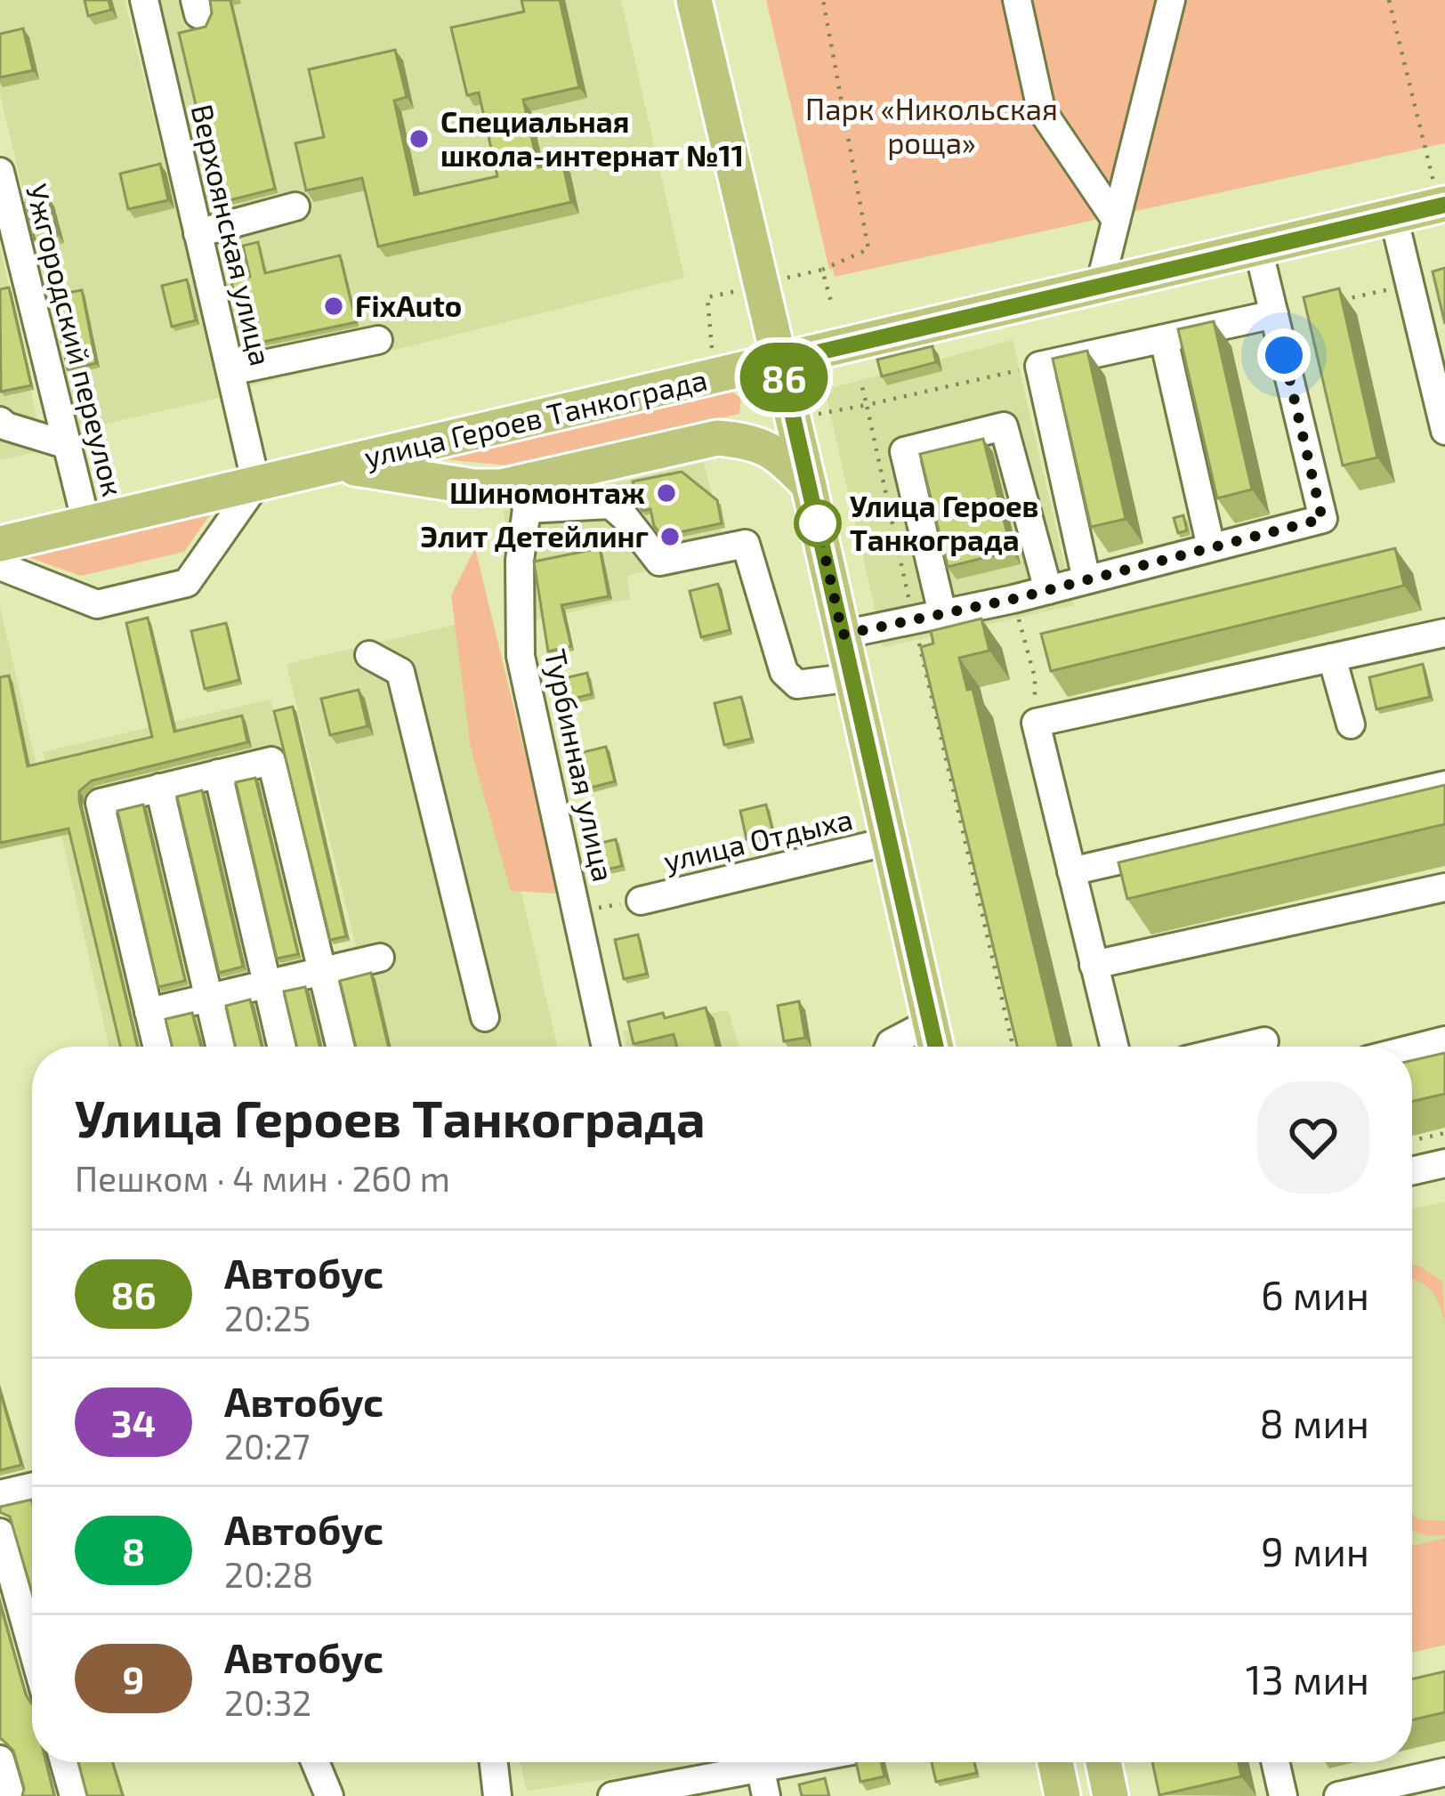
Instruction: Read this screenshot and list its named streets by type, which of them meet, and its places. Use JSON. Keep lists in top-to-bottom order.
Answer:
{
  "streets": {
    "main road": ["улица Героев Танкограда"],
    "street": [
      "Верхоянская улица",
      "Ужгородский переулок",
      "Турбинная улица",
      "улица Отдыха"
    ]
  },
  "crossings": [
    ["Верхоянская улица", "улица Героев Танкограда"],
    ["Ужгородский переулок", "улица Героев Танкограда"]
  ],
  "parks": ["Парк «Никольская роща»"],
  "places": [
    "Специальная школа-интернат №11",
    "FixAuto",
    "Шиномонтаж",
    "Улица Героев Танкограда",
    "Элит Детейлинг"
  ],
  "lines": ["bus line 86"],
  "page": {
    "on_map": "86",
    "heading": ["Улица Героев Танкограда", "Пешком · 4 мин · 260 m"],
    "list": [
      {
        "mark": "86",
        "name": "Автобус",
        "note": "20:25",
        "value": "6 мин"
      },
      {
        "mark": "34",
        "name": "Автобус",
        "note": "20:27",
        "value": "8 мин"
      },
      {
        "mark": "8",
        "name": "Автобус",
        "note": "20:28",
        "value": "9 мин"
      },
      {
        "mark": "9",
        "name": "Автобус",
        "note": "20:32",
        "value": "13 мин"
      }
    ]
  }
}
